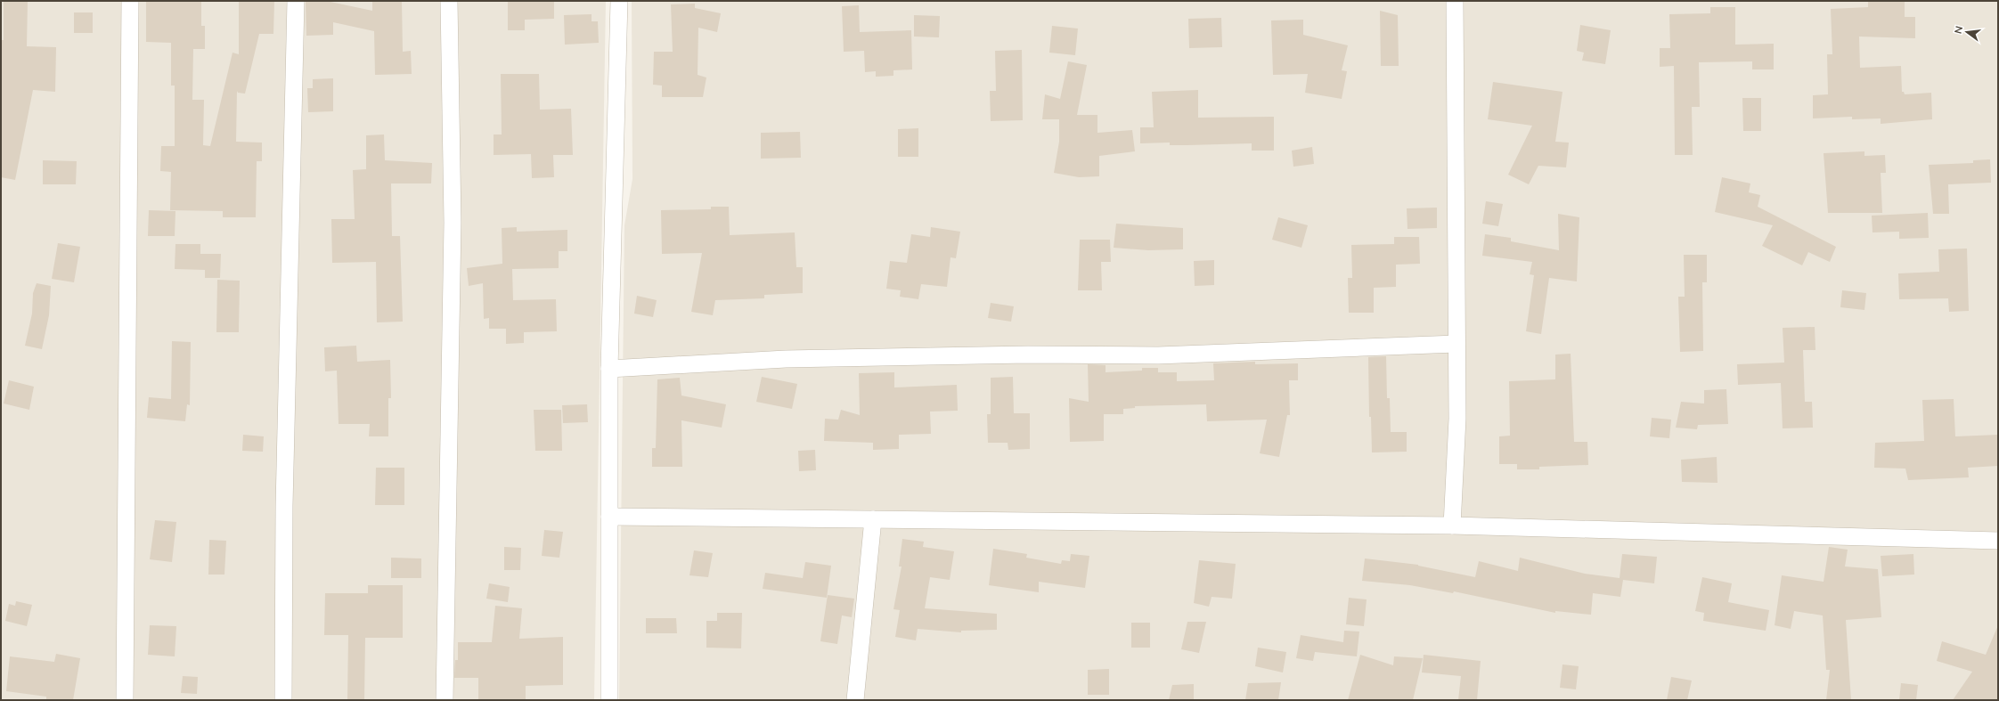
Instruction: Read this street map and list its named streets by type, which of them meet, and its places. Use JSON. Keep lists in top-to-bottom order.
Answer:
{
  "north": "left"
}
